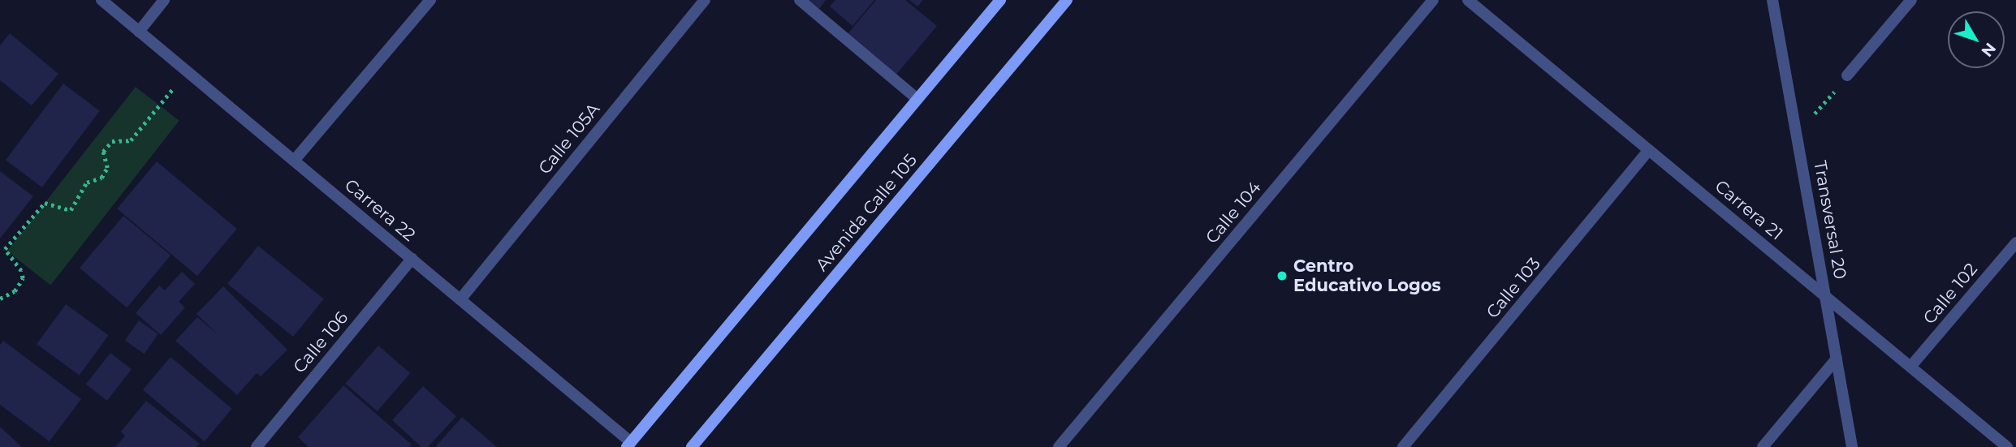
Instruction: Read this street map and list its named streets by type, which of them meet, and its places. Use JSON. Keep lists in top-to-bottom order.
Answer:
{
  "streets": {
    "main road": ["Avenida Calle 105"],
    "street": [
      "Calle 105A",
      "Carrera 22",
      "Carrera 21",
      "Calle 104",
      "Transversal 20",
      "Calle 103",
      "Calle 102",
      "Calle 106"
    ]
  },
  "crossings": [
    ["Calle 105A", "Carrera 22"],
    ["Carrera 22", "Avenida Calle 105"],
    ["Carrera 22", "Calle 106"],
    ["Carrera 21", "Transversal 20"],
    ["Carrera 21", "Calle 103"],
    ["Carrera 21", "Calle 102"]
  ],
  "places": ["Centro Educativo Logos"],
  "north": "bottom right"
}
